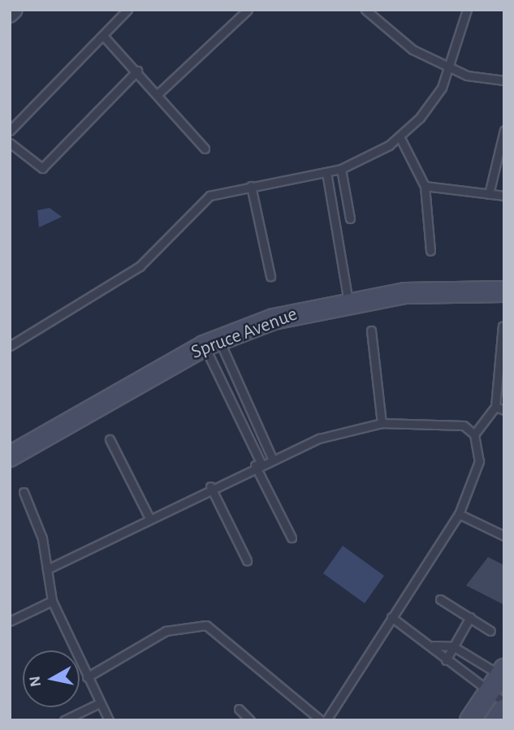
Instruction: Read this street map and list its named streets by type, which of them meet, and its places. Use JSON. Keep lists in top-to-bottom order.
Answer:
{
  "streets": {
    "street": ["Spruce Avenue"]
  },
  "north": "left"
}
